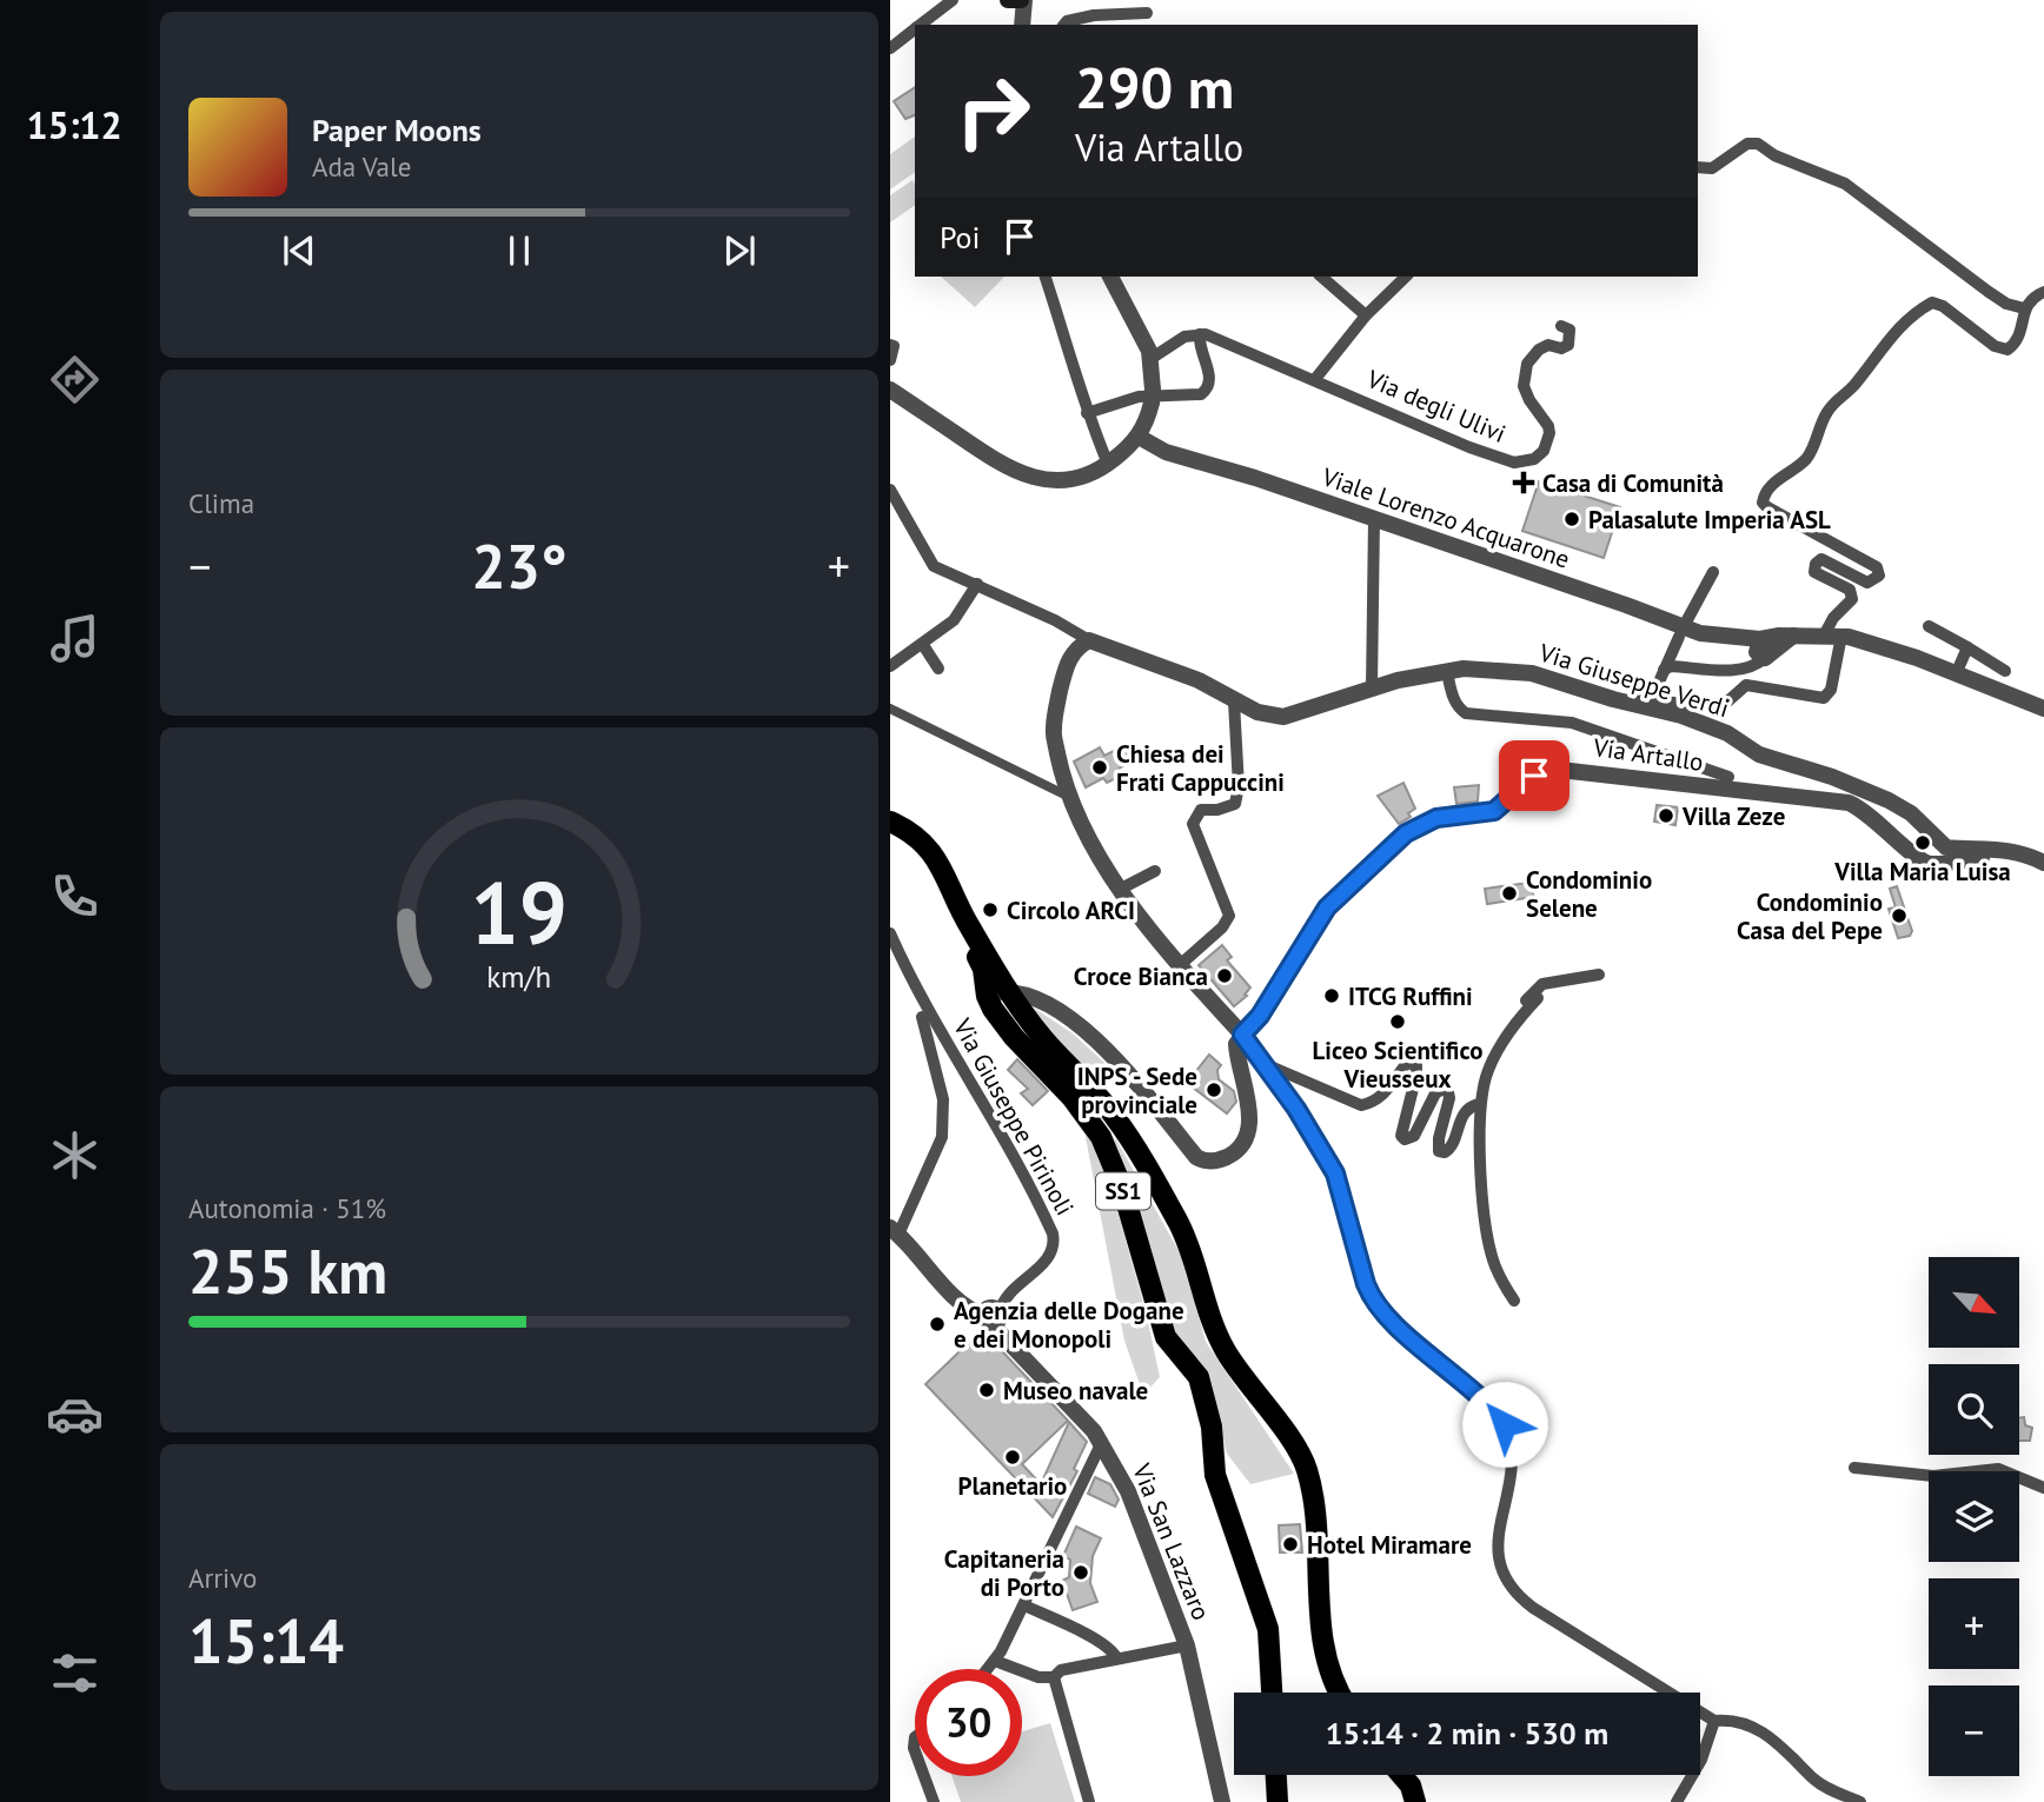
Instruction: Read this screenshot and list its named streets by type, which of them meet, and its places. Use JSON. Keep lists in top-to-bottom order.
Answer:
{
  "streets": {
    "main road": ["SS1"],
    "street": [
      "Via degli Ulivi",
      "Viale Lorenzo Acquarone",
      "Via Giuseppe Verdi",
      "Via Artallo",
      "Via Giuseppe Pirinoli",
      "Via San Lazzaro"
    ]
  },
  "crossings": [
    ["Via Giuseppe Verdi", "Via Artallo"]
  ],
  "places": {
    "health": ["Casa di Comunità"],
    "other": [
      "Palasalute Imperia ASL",
      "Chiesa dei Frati Cappuccini",
      "Villa Zeze",
      "Villa Maria Luisa",
      "Condominio Selene",
      "Circolo ARCI",
      "Condominio Casa del Pepe",
      "Croce Bianca",
      "ITCG Ruffini",
      "Liceo Scientifico Vieusseux",
      "INPS - Sede provinciale",
      "Agenzia delle Dogane e dei Monopoli",
      "Museo navale",
      "Planetario",
      "Hotel Miramare",
      "Capitaneria di Porto"
    ]
  },
  "north": "bottom right",
  "page": {
    "tabs": "15:12",
    "turn": ["290 m", "Via Artallo"],
    "song": ["Paper Moons", "Ada Vale"],
    "then": "Poi",
    "tile": [
      "Clima",
      ["Autonomia · 51%", "255 km"],
      ["Arrivo", "15:14"]
    ],
    "heat": ["−", "23°", "+"],
    "map_buttons": ["+", "−"],
    "limit": "30",
    "trip": "15:14 · 2 min · 530 m",
    "gauge": ["19", "km/h"]
  }
}
